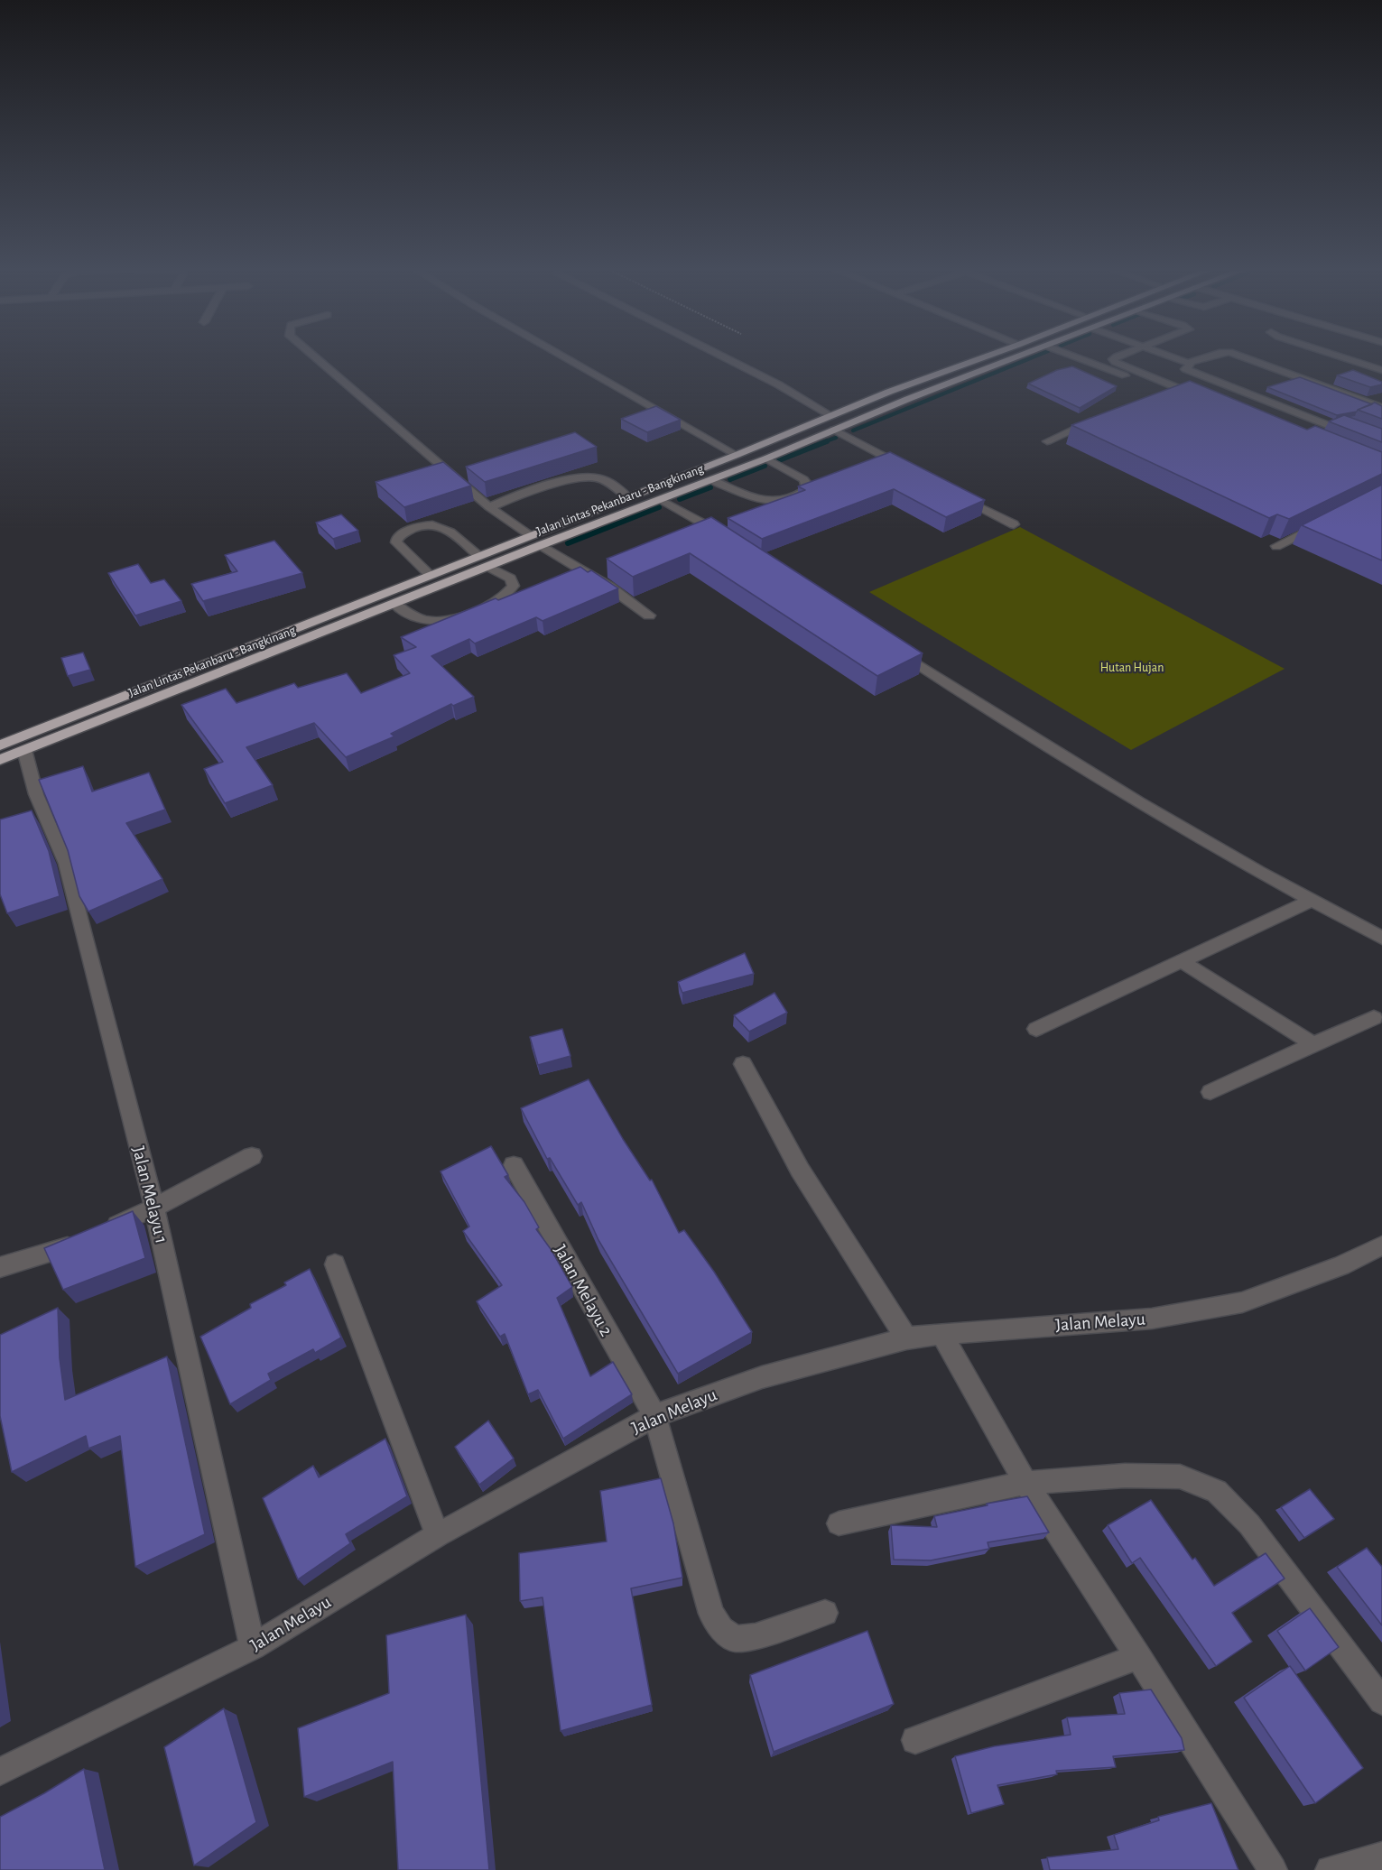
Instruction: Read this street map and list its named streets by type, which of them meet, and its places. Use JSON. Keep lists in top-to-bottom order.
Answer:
{
  "streets": {
    "highway": ["Jalan Lintas Pekanbaru - Bangkinang"],
    "street": ["Jalan Melayu 1", "Jalan Melayu 2", "Jalan Melayu"]
  },
  "crossings": [
    ["Jalan Lintas Pekanbaru - Bangkinang", "Jalan Melayu 1"],
    ["Jalan Melayu 1", "Jalan Melayu"],
    ["Jalan Melayu 2", "Jalan Melayu"]
  ],
  "parks": ["Hutan Hujan"]
}
